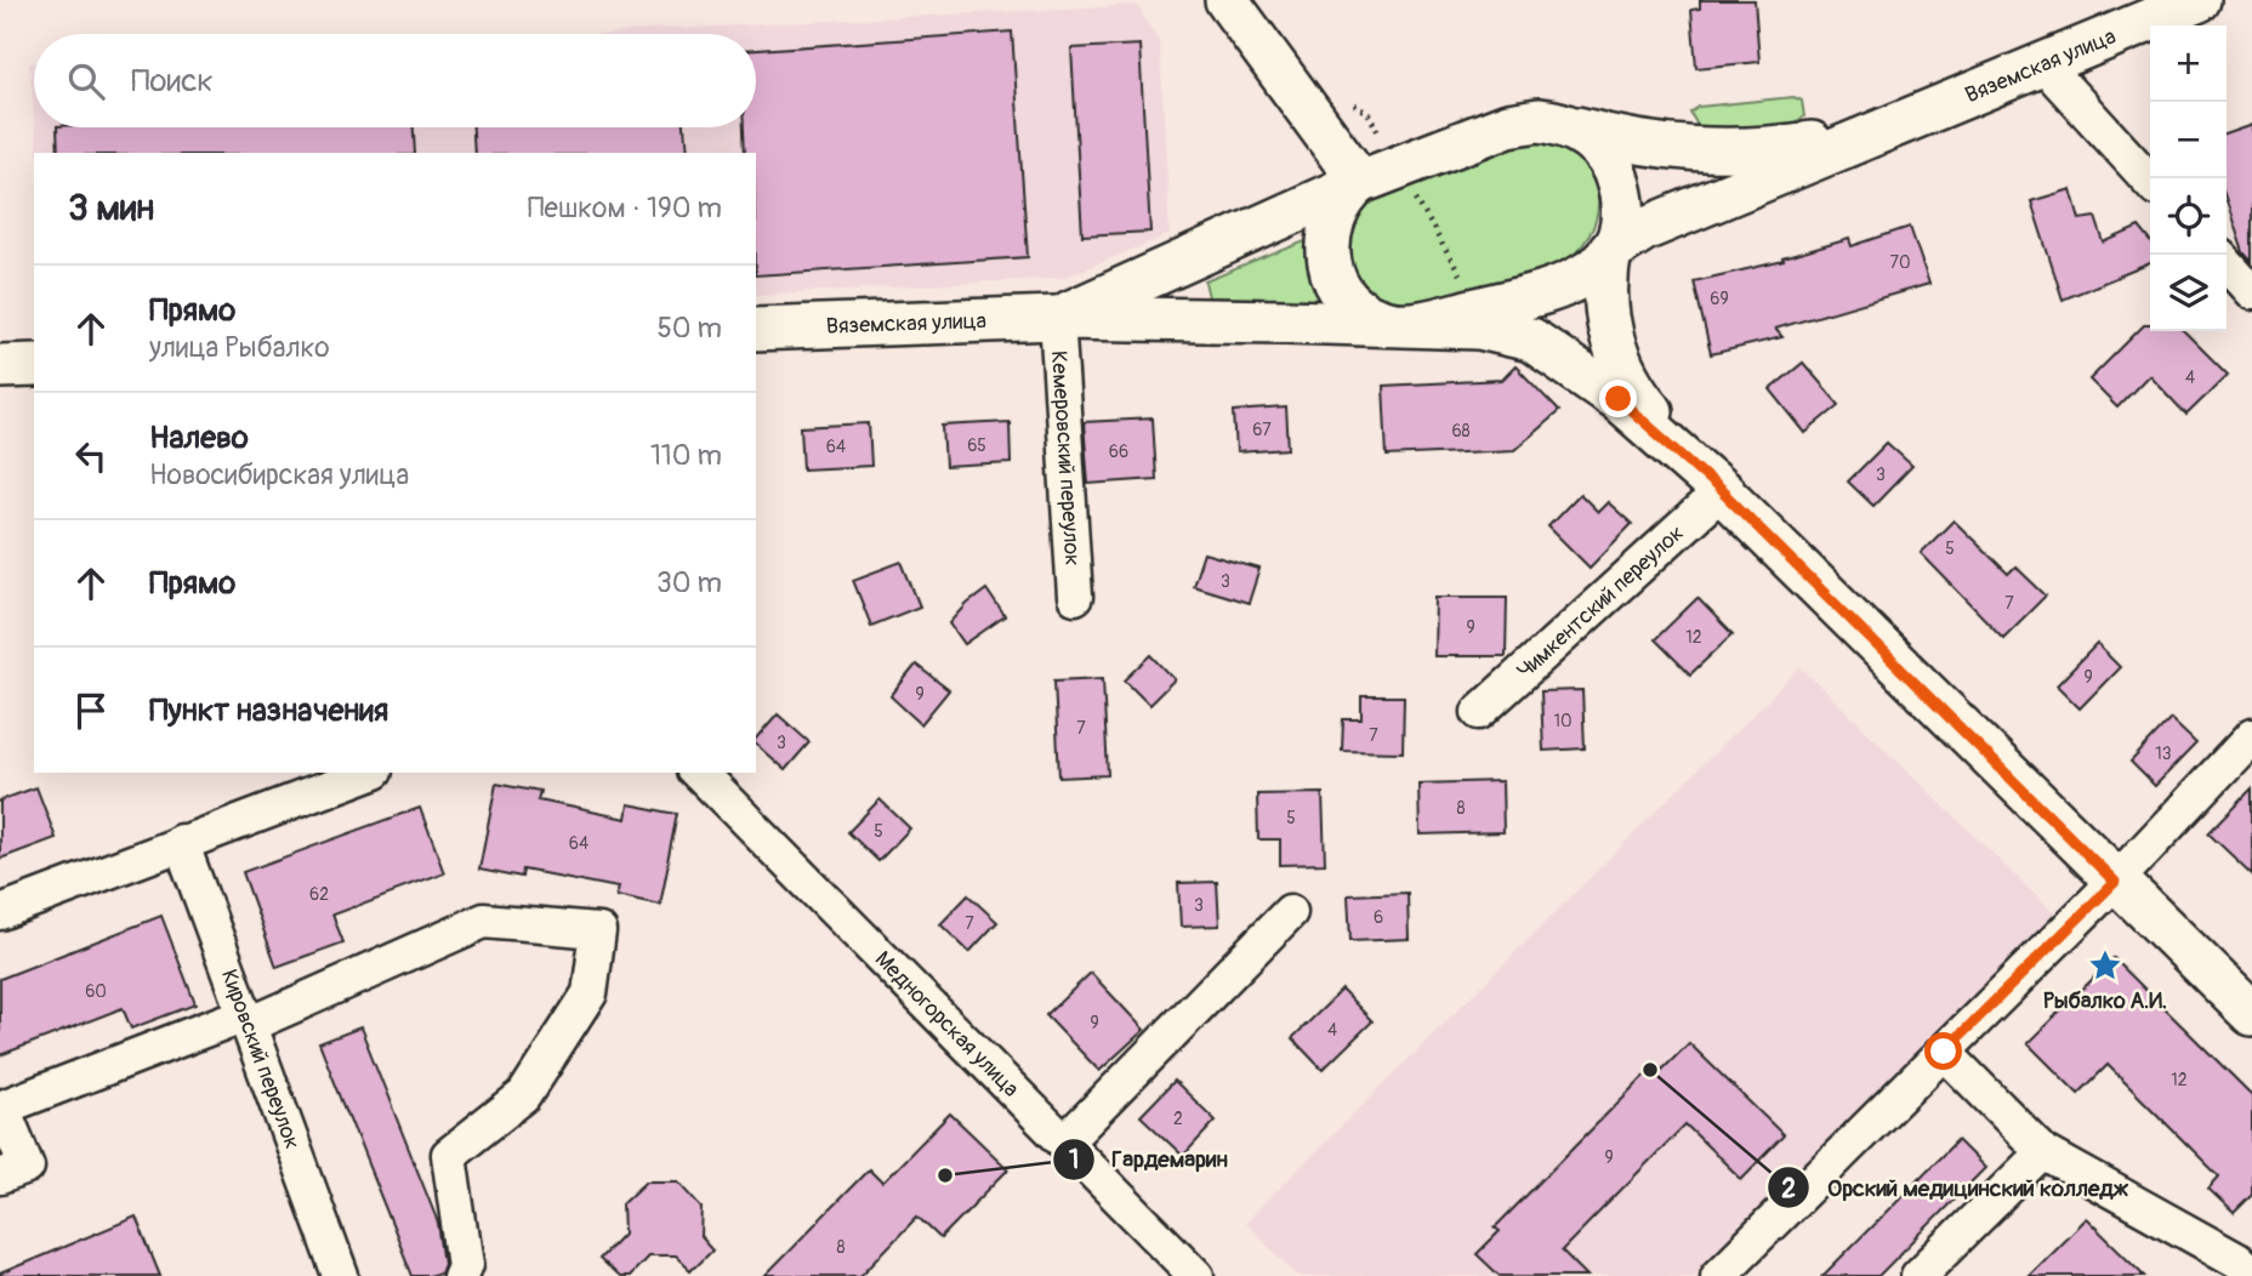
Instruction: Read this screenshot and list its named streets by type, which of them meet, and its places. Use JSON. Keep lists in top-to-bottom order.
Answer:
{
  "streets": {
    "main road": ["Вяземская улица"],
    "street": [
      "Кемеровский переулок",
      "Чимкентский переулок",
      "Медногорская улица",
      "Кировский переулок"
    ]
  },
  "crossings": [
    ["Вяземская улица", "Кемеровский переулок"]
  ],
  "places": {
    "place": ["Рыбалко А.И."],
    "other": ["Орский медицинский колледж", "Гардемарин"]
  },
  "house_numbers": [
    "70",
    "69",
    "4",
    "67",
    "68",
    "65",
    "64",
    "66",
    "3",
    "5",
    "3",
    "7",
    "9",
    "12",
    "9",
    "9",
    "10",
    "7",
    "7",
    "3",
    "13",
    "8",
    "5",
    "5",
    "64",
    "62",
    "3",
    "6",
    "7",
    "60",
    "9",
    "4",
    "12",
    "2",
    "9",
    "8"
  ],
  "page": {
    "map_buttons": ["+", "−"],
    "search": "Поиск",
    "heading": ["3 мин", "Пешком · 190 m"],
    "list": [
      ["Прямо", "улица Рыбалко", "50 m"],
      ["Налево", "Новосибирская улица", "110 m"],
      ["Прямо", "30 m"],
      "Пункт назначения"
    ]
  }
}
